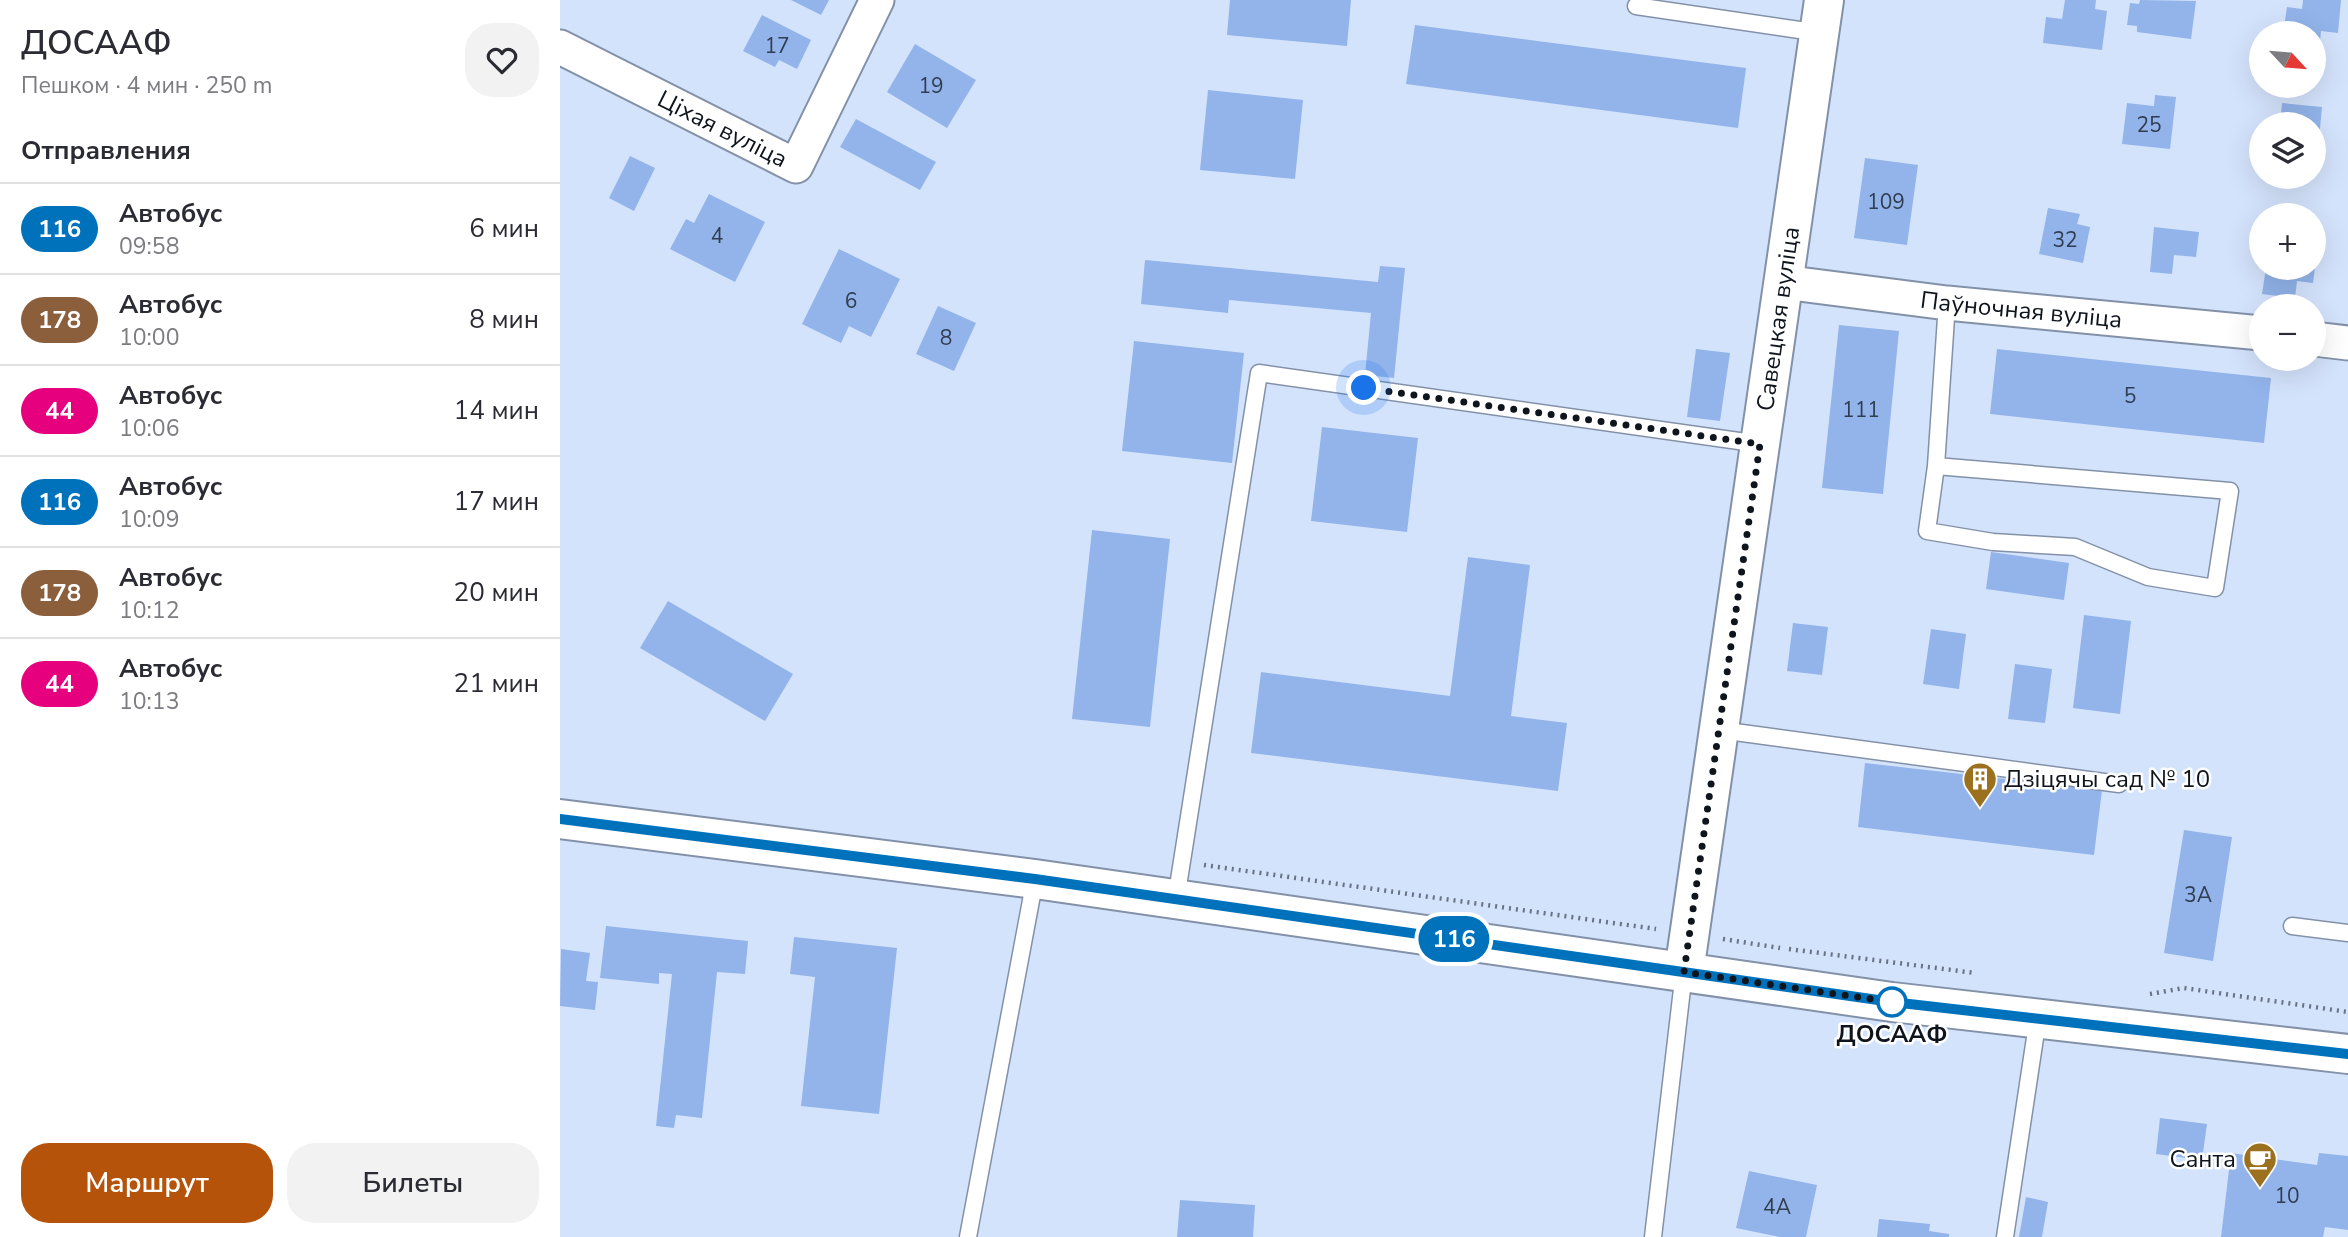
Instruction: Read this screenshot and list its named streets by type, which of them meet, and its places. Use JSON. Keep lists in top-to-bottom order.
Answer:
{
  "streets": {
    "main road": ["Савецкая вуліца"],
    "street": ["Ціхая вуліца", "Паўночная вуліца"]
  },
  "crossings": [
    ["Паўночная вуліца", "Савецкая вуліца"]
  ],
  "places": {
    "building": ["Дзіцячы сад № 10"],
    "other": ["ДОСААФ"],
    "cafe": ["Санта"]
  },
  "lines": ["bus line 116"],
  "house_numbers": [
    "17",
    "19",
    "25",
    "109",
    "4",
    "32",
    "6",
    "8",
    "5",
    "111",
    "3А",
    "10",
    "4А"
  ],
  "north": "bottom right",
  "page": {
    "heading": [
      ["ДОСААФ", "Пешком · 4 мин · 250 m"],
      "Отправления"
    ],
    "on_map": "116",
    "map_buttons": ["+", "−"],
    "list": [
      {
        "mark": "116",
        "name": "Автобус",
        "note": "09:58",
        "value": "6 мин"
      },
      {
        "mark": "178",
        "name": "Автобус",
        "note": "10:00",
        "value": "8 мин"
      },
      {
        "mark": "44",
        "name": "Автобус",
        "note": "10:06",
        "value": "14 мин"
      },
      {
        "mark": "116",
        "name": "Автобус",
        "note": "10:09",
        "value": "17 мин"
      },
      {
        "mark": "178",
        "name": "Автобус",
        "note": "10:12",
        "value": "20 мин"
      },
      {
        "mark": "44",
        "name": "Автобус",
        "note": "10:13",
        "value": "21 мин"
      }
    ],
    "buttons": ["Маршрут", "Билеты"]
  }
}
